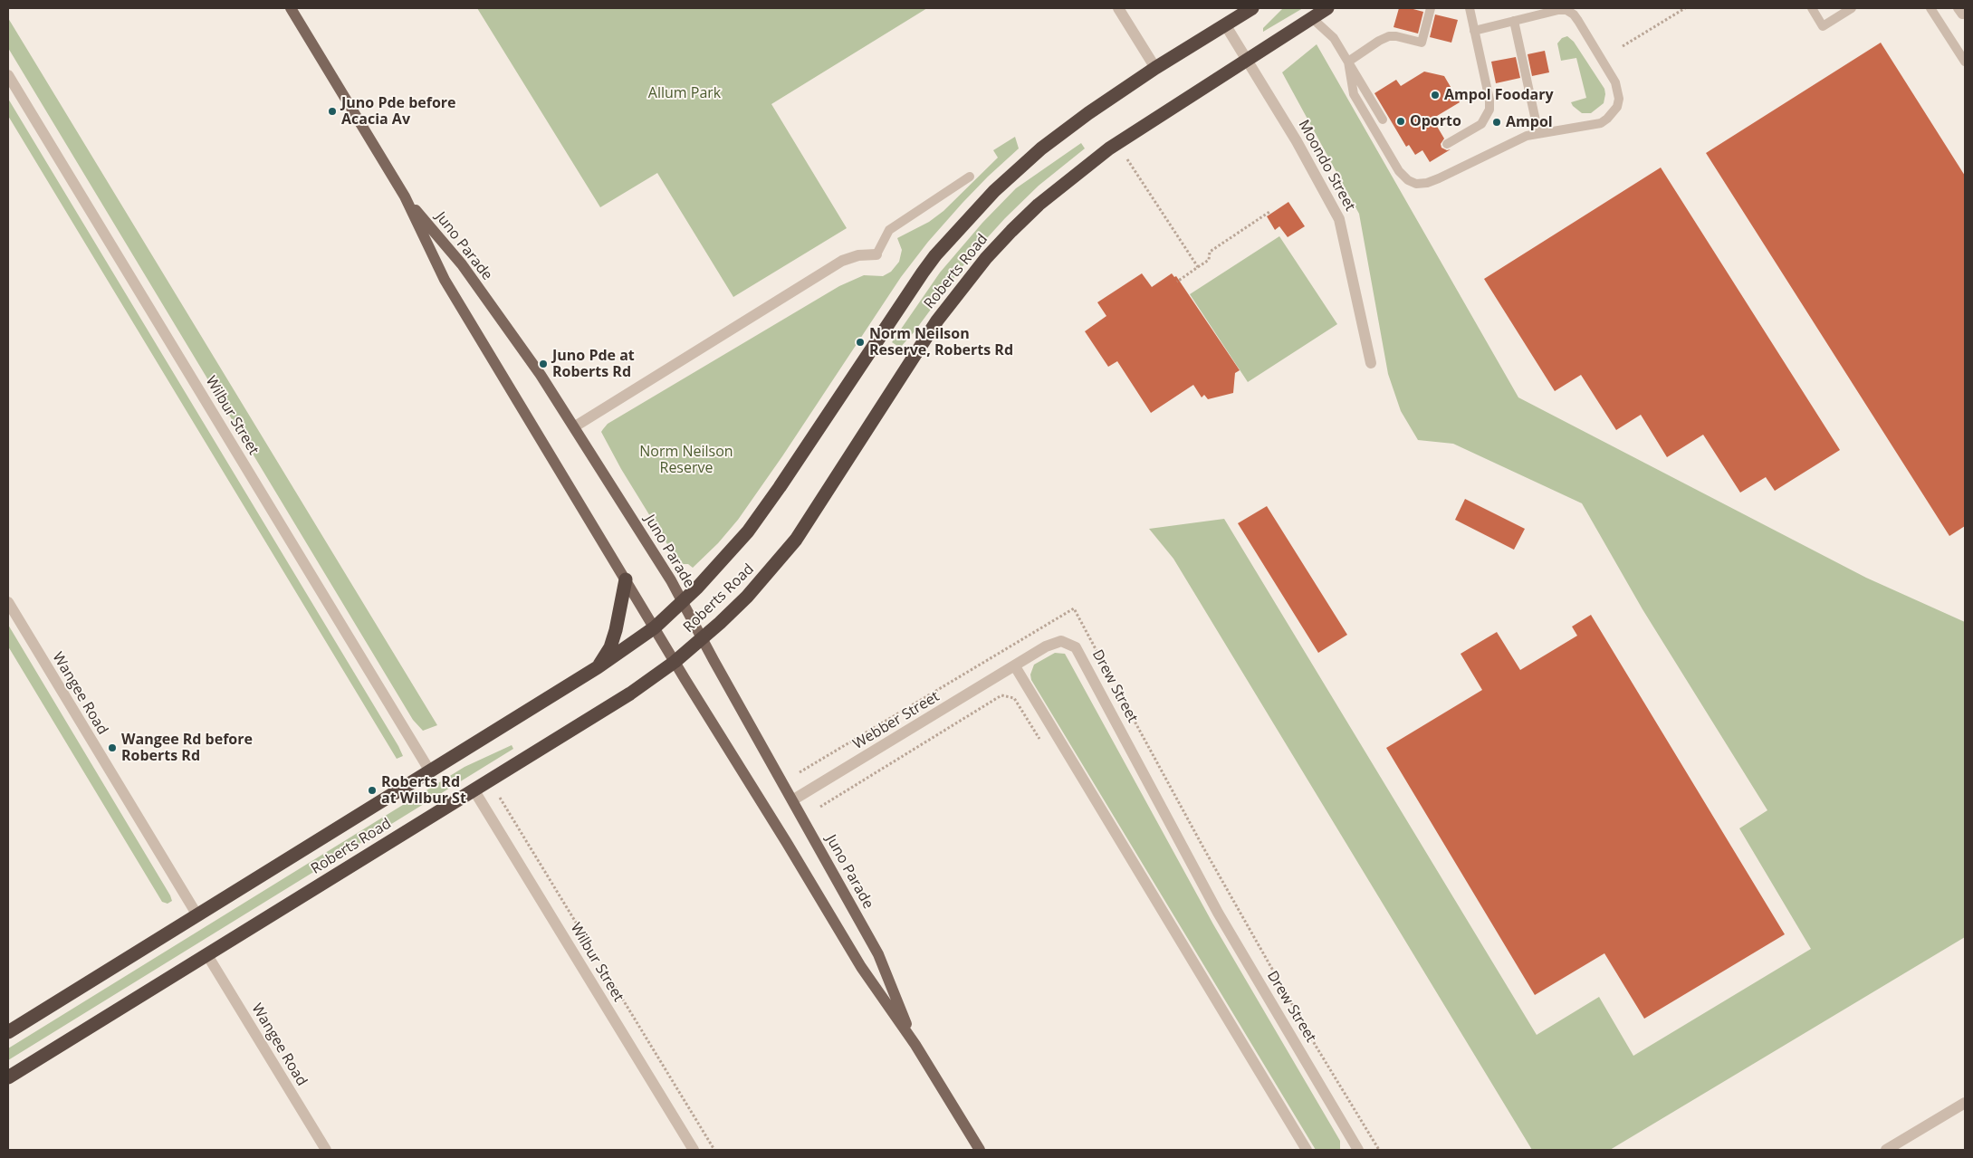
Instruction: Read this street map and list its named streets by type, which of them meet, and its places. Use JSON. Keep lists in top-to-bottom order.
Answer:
{
  "streets": {
    "highway": ["Roberts Road"],
    "main road": ["Juno Parade"],
    "street": [
      "Moondo Street",
      "Wilbur Street",
      "Drew Street",
      "Wangee Road",
      "Webber Street"
    ]
  },
  "crossings": [
    ["Moondo Street", "Roberts Road"],
    ["Juno Parade", "Roberts Road"],
    ["Juno Parade", "Webber Street"],
    ["Roberts Road", "Wilbur Street"],
    ["Roberts Road", "Wangee Road"],
    ["Drew Street", "Webber Street"]
  ],
  "parks": ["Allum Park", "Norm Neilson Reserve"],
  "places": [
    "Ampol Foodary",
    "Juno Pde before Acacia Av",
    "Oporto",
    "Ampol",
    "Norm Neilson Reserve, Roberts Rd",
    "Juno Pde at Roberts Rd",
    "Wangee Rd before Roberts Rd",
    "Roberts Rd at Wilbur St"
  ]
}
